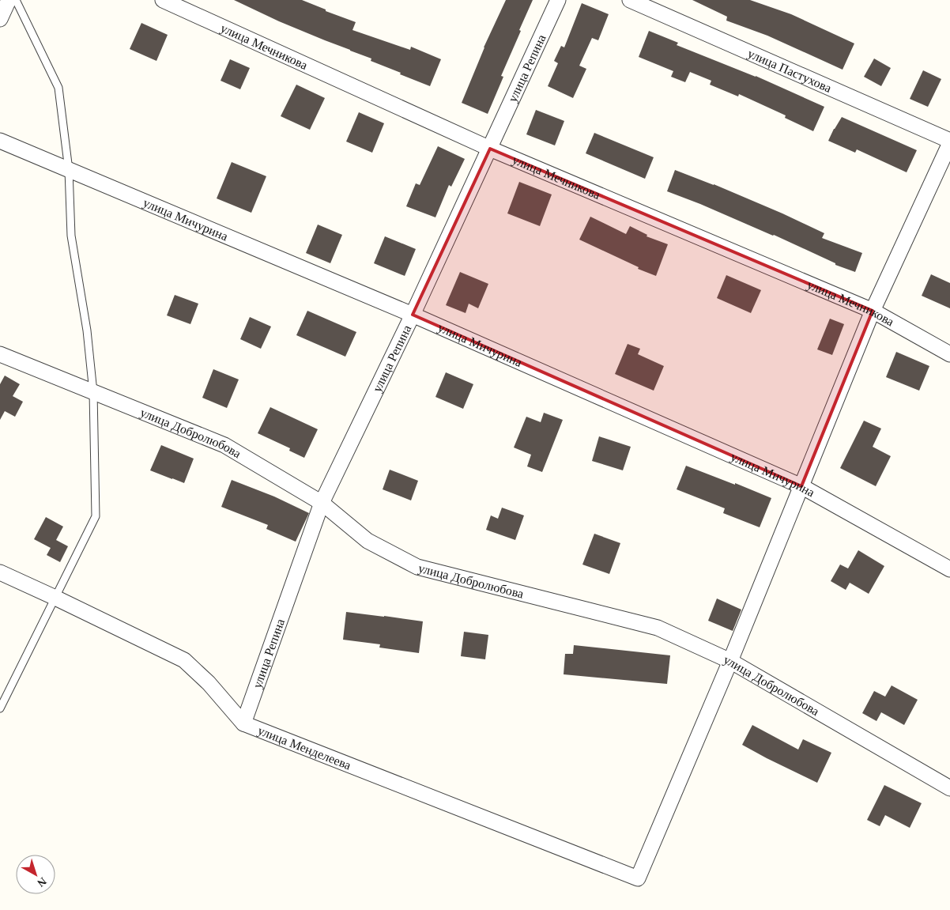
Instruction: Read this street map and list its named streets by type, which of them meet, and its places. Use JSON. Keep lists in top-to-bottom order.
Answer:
{
  "streets": {
    "street": [
      "улица Мечникова",
      "улица Репина",
      "улица Пастухова",
      "улица Мичурина",
      "улица Добролюбова",
      "улица Менделеева"
    ]
  },
  "crossings": [
    ["улица Мечникова", "улица Репина"],
    ["улица Репина", "улица Мичурина"],
    ["улица Репина", "улица Добролюбова"],
    ["улица Репина", "улица Менделеева"],
    ["улица Добролюбова", "улица Менделеева"]
  ],
  "north": "bottom right"
}
